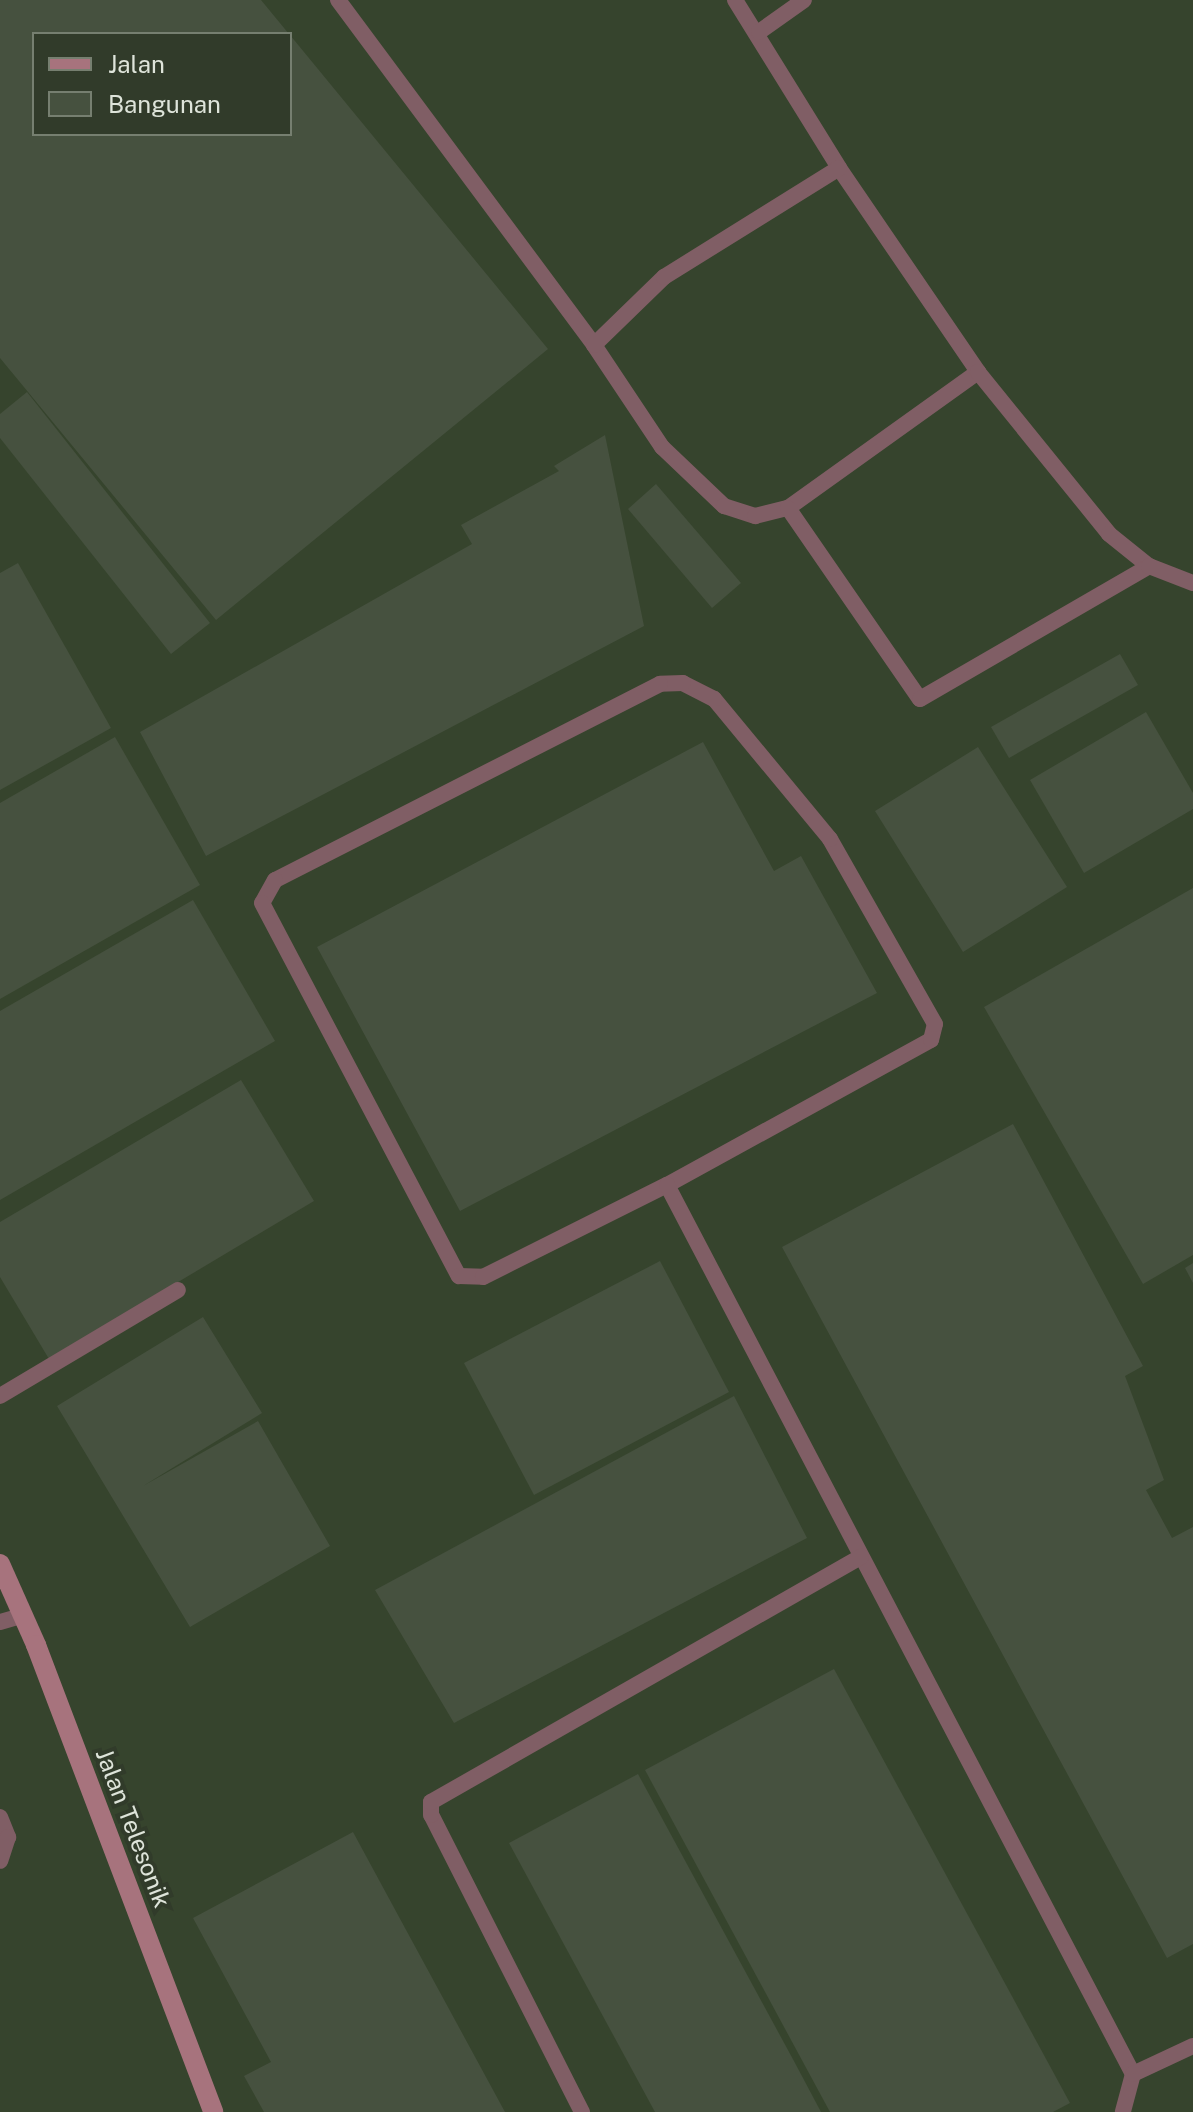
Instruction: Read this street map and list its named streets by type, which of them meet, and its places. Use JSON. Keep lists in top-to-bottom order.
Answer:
{
  "streets": {
    "street": ["Jalan Telesonik"]
  },
  "legend": ["Jalan", "Bangunan"]
}
